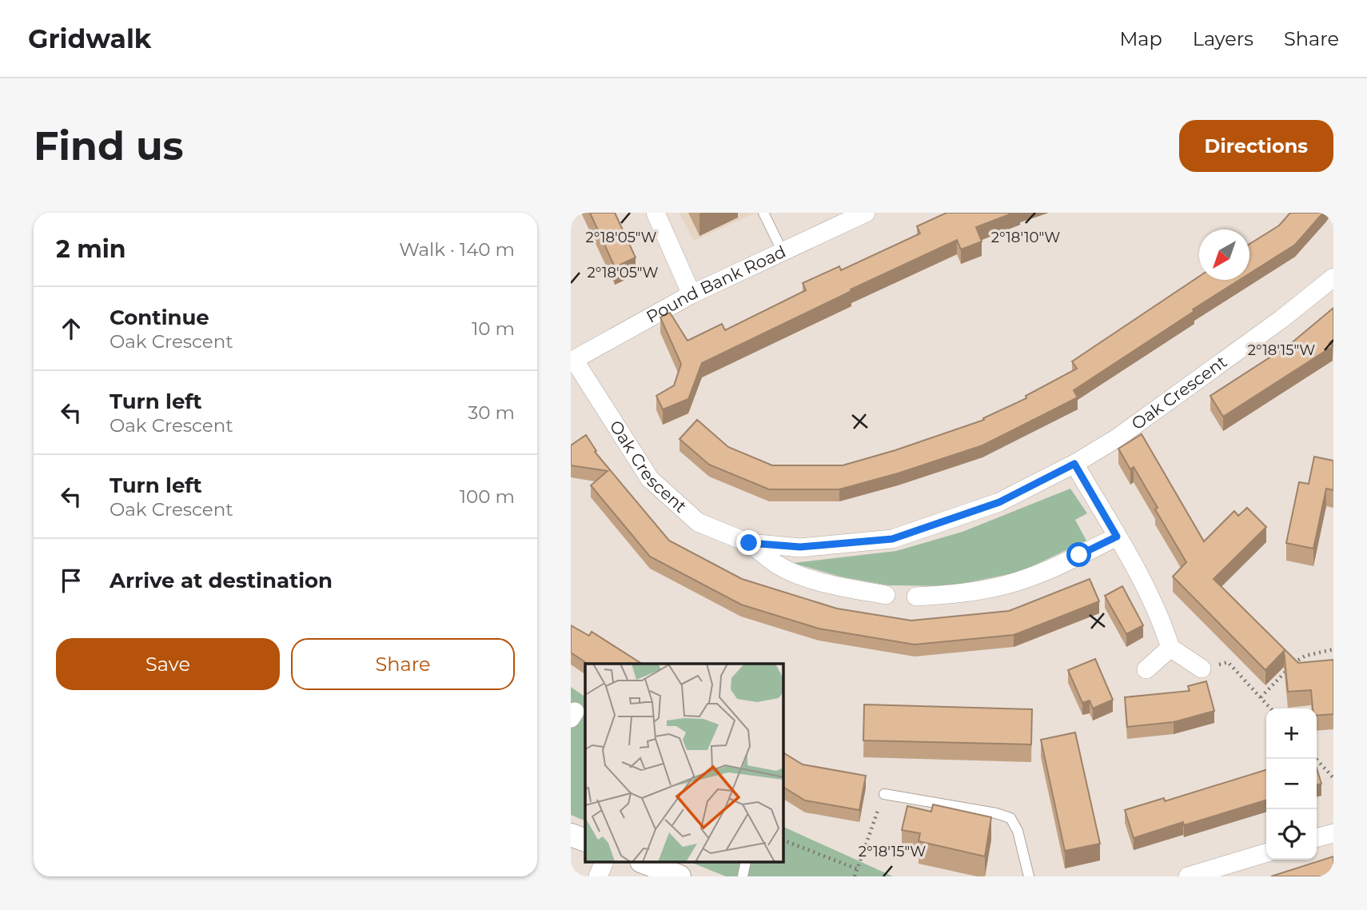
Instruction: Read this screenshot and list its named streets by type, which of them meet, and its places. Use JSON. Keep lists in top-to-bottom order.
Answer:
{
  "streets": {
    "street": ["Pound Bank Road", "Oak Crescent"]
  },
  "crossings": [
    ["Pound Bank Road", "Oak Crescent"]
  ],
  "north": "bottom left",
  "page": {
    "header": "Gridwalk",
    "nav": ["Map", "Layers", "Share"],
    "buttons": [
      "Directions",
      ["Save", "Share"]
    ],
    "title": "Find us",
    "heading": ["2 min", "Walk · 140 m"],
    "list": [
      ["Continue", "Oak Crescent", "10 m"],
      ["Turn left", "Oak Crescent", "30 m"],
      ["Turn left", "Oak Crescent", "100 m"],
      "Arrive at destination"
    ],
    "map_buttons": ["+", "−"]
  },
  "coordinates": ["2°18'05\"W", "2°18'10\"W", "2°18'15\"W"]
}
